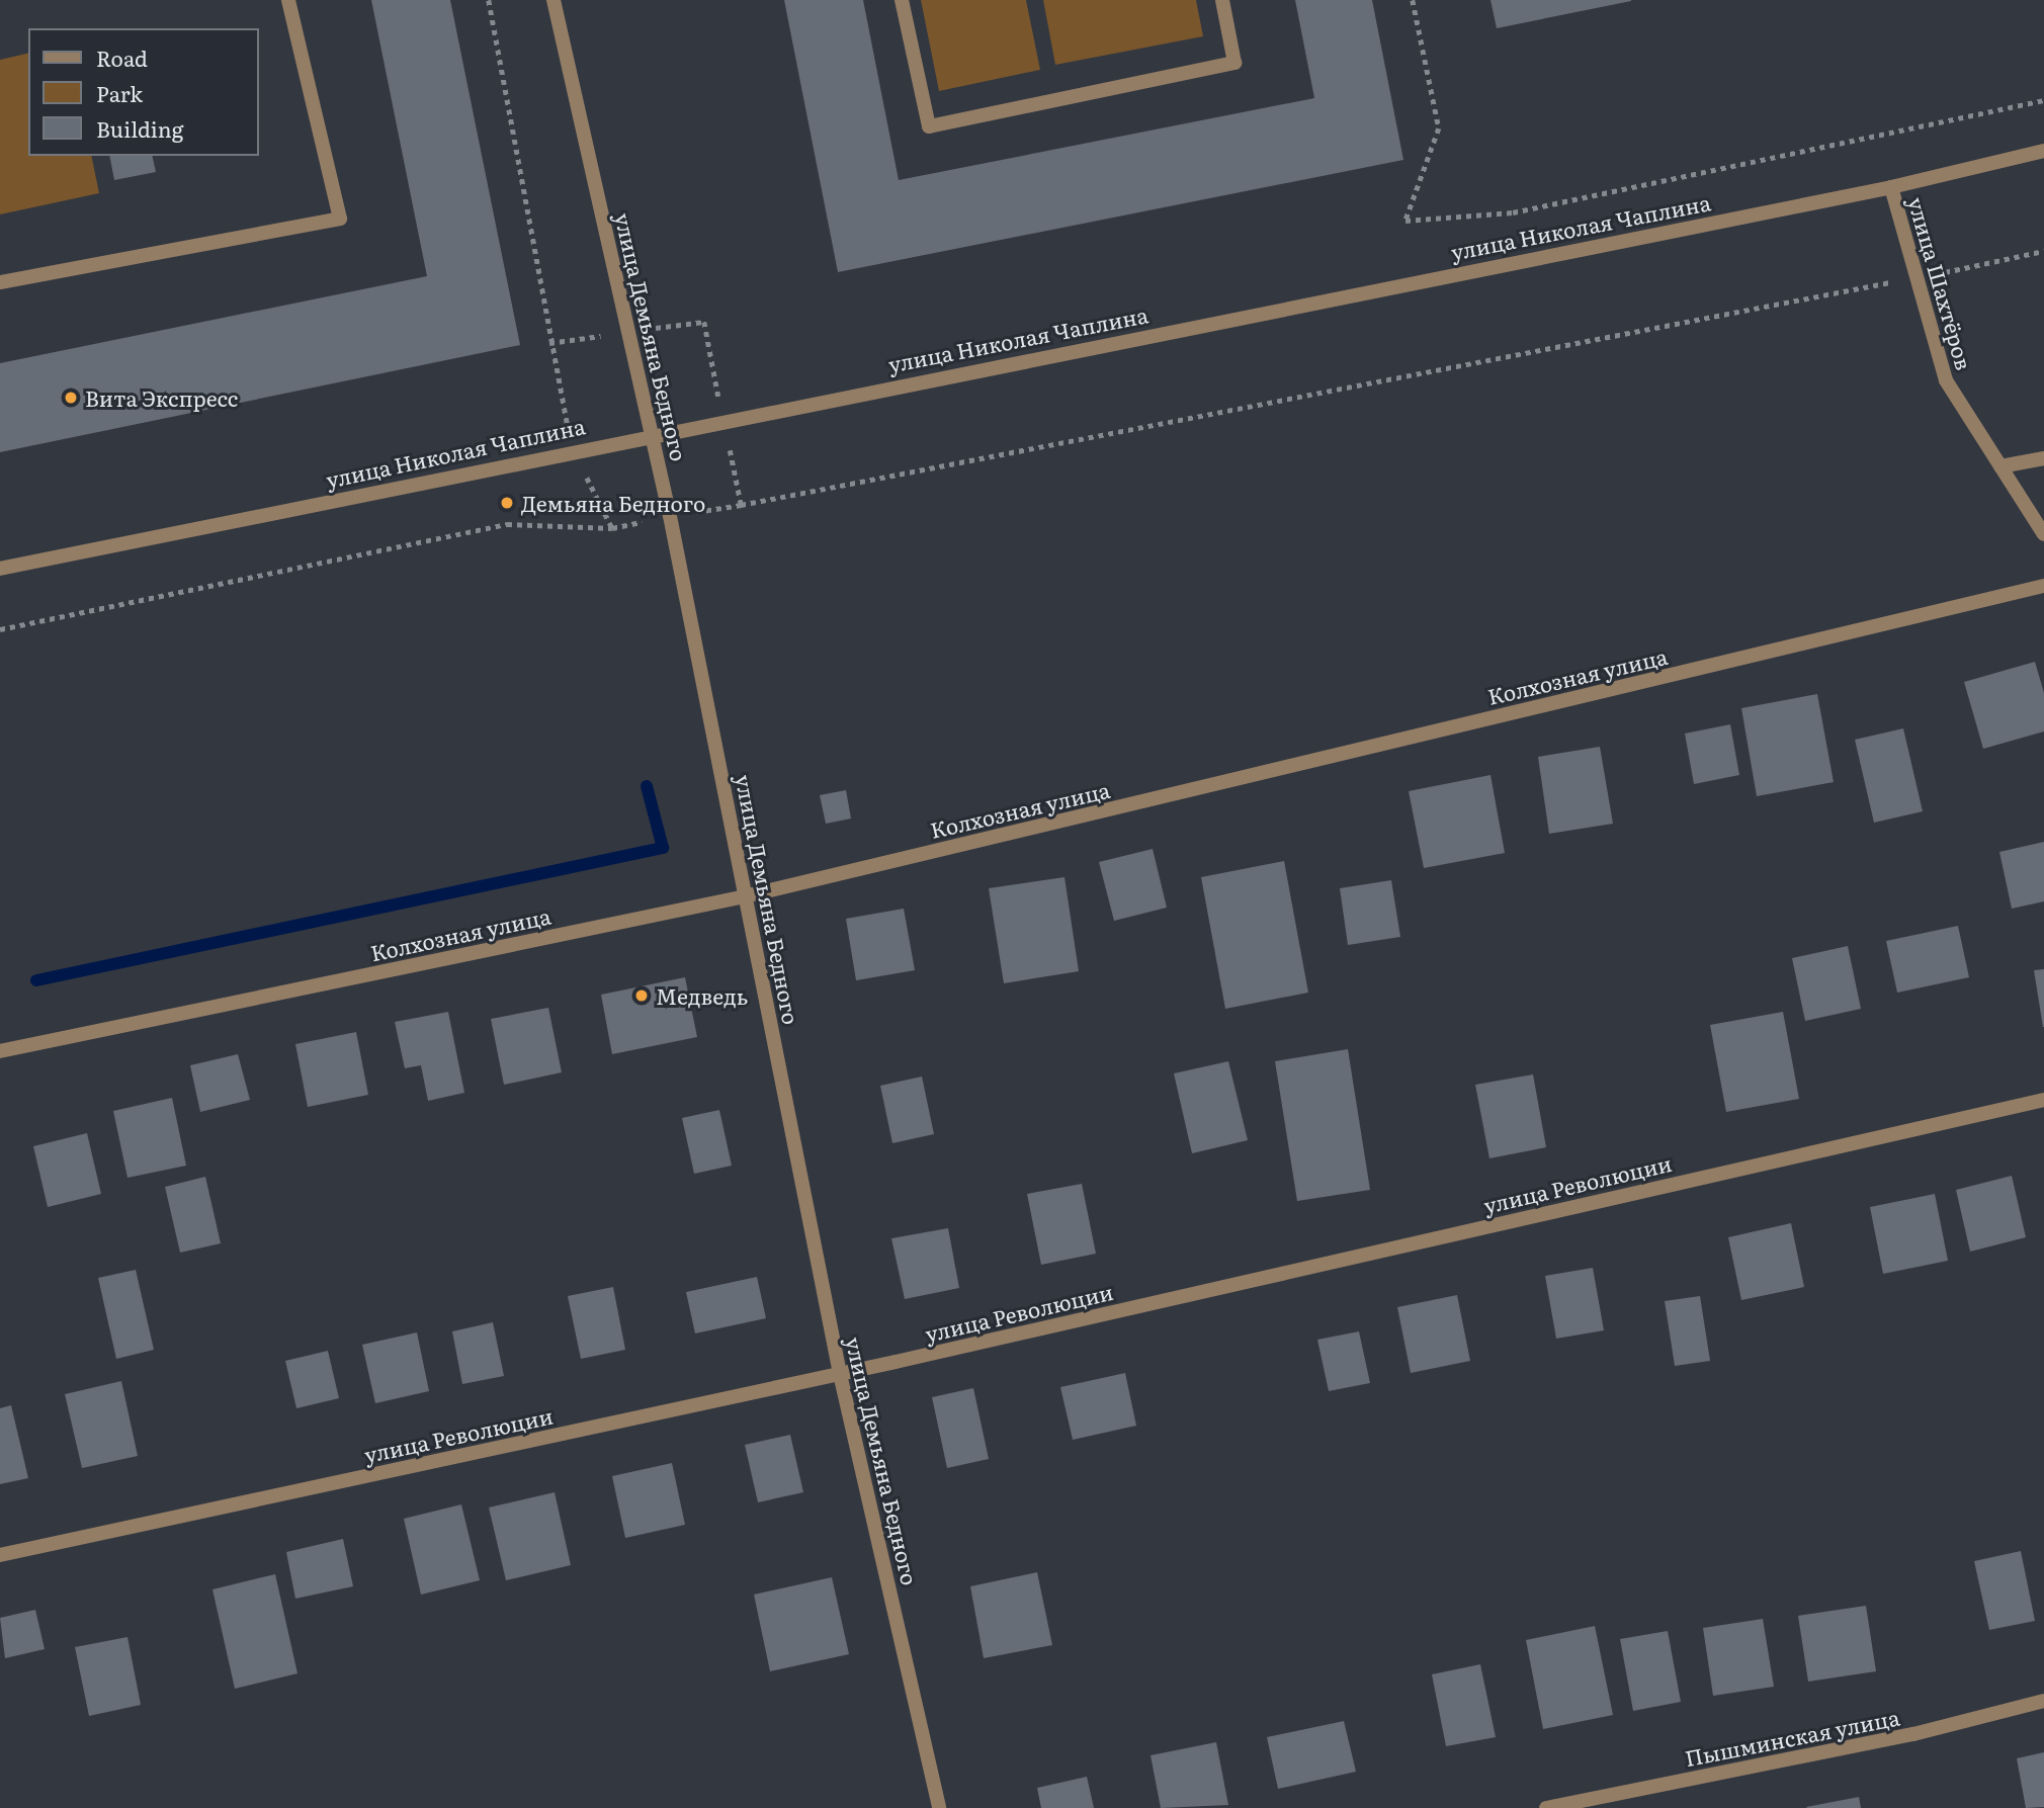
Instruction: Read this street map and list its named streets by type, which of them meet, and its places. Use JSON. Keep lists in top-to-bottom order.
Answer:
{
  "streets": {
    "street": [
      "улица Николая Чаплина",
      "улица Шахтёров",
      "улица Демьяна Бедного",
      "Колхозная улица",
      "улица Революции",
      "Пышминская улица"
    ]
  },
  "crossings": [
    ["улица Николая Чаплина", "улица Шахтёров"],
    ["улица Николая Чаплина", "улица Демьяна Бедного"],
    ["улица Демьяна Бедного", "Колхозная улица"],
    ["улица Демьяна Бедного", "улица Революции"]
  ],
  "places": ["Вита Экспресс", "Демьяна Бедного", "Медведь"],
  "legend": ["Road", "Park", "Building"]
}
